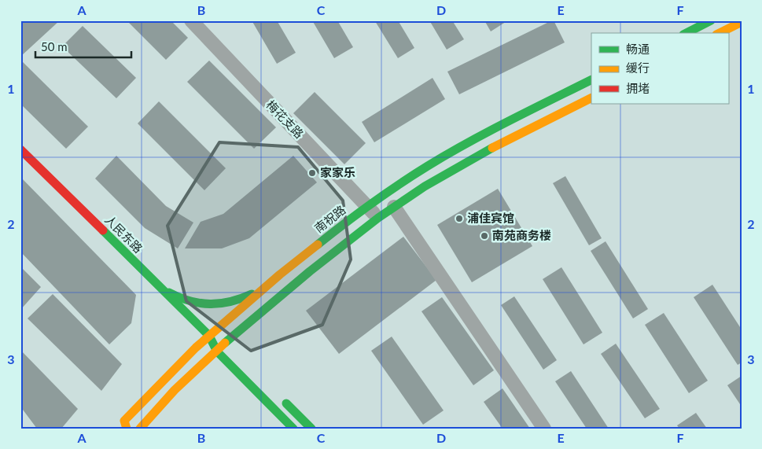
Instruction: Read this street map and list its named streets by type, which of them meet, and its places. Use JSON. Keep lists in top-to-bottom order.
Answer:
{
  "streets": {
    "main road": ["南祝路", "人民东路"],
    "street": ["梅花支路"]
  },
  "crossings": [
    ["梅花支路", "南祝路"],
    ["南祝路", "人民东路"]
  ],
  "places": ["家家乐", "浦佳宾馆", "南苑商务楼"],
  "legend": ["畅通", "缓行", "拥堵"],
  "scale_bar": "50 m",
  "grid": {
    "columns": [
      "A",
      "B",
      "C",
      "D",
      "E",
      "F"
    ],
    "rows": ["1", "2", "3"]
  }
}
